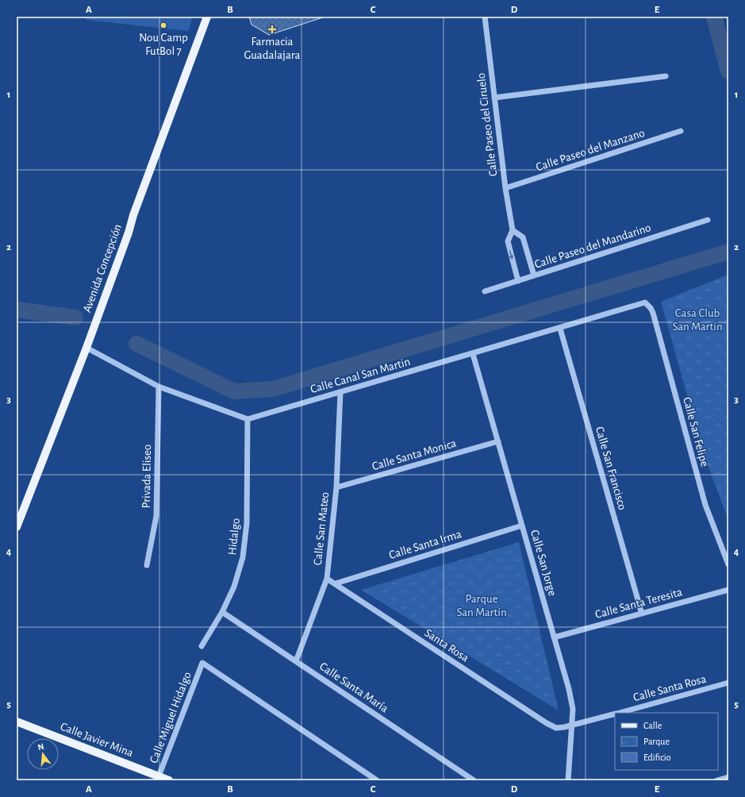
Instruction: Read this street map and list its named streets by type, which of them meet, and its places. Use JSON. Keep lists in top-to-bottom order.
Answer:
{
  "streets": {
    "main road": ["Avenida Concepción", "Calle Javier Mina"],
    "street": [
      "Calle Paseo del Ciruelo",
      "Calle Paseo del Manzano",
      "Calle Paseo del Mandarino",
      "Calle Canal San Martin",
      "Calle San Felipe",
      "Calle Santa Monica",
      "Calle San Francisco",
      "Privada Eliseo",
      "Calle San Mateo",
      "Hidalgo",
      "Calle Santa Irma",
      "Calle San Jorge",
      "Calle Santa Teresita",
      "Santa Rosa",
      "Calle Santa María",
      "Calle Santa Rosa",
      "Calle Miguel Hidalgo"
    ]
  },
  "crossings": [
    ["Calle Paseo del Ciruelo", "Calle Paseo del Manzano"],
    ["Calle Paseo del Ciruelo", "Calle Paseo del Mandarino"],
    ["Calle Canal San Martin", "Calle San Felipe"],
    ["Calle Canal San Martin", "Calle San Francisco"],
    ["Calle Canal San Martin", "Calle San Mateo"],
    ["Calle Canal San Martin", "Hidalgo"],
    ["Calle Canal San Martin", "Calle San Jorge"],
    ["Calle Santa Monica", "Calle San Mateo"],
    ["Calle Santa Monica", "Calle San Jorge"],
    ["Calle San Francisco", "Calle Santa Teresita"],
    ["Calle San Mateo", "Santa Rosa"],
    ["Calle San Mateo", "Calle Santa María"],
    ["Hidalgo", "Calle Santa María"],
    ["Calle Santa Irma", "Calle San Jorge"],
    ["Calle Santa Irma", "Santa Rosa"],
    ["Calle San Jorge", "Calle Santa Teresita"],
    ["Calle San Jorge", "Calle Santa Rosa"],
    ["Santa Rosa", "Calle Santa Rosa"],
    ["Calle Miguel Hidalgo", "Calle Javier Mina"]
  ],
  "parks": ["Casa Club San Martín", "Parque San Martín"],
  "places": {
    "other": ["Nou Camp FutBol 7"],
    "health": ["Farmacia Guadalajara"]
  },
  "legend": ["Calle", "Parque", "Edificio"],
  "north": "top",
  "grid": {
    "columns": [
      "A",
      "B",
      "C",
      "D",
      "E"
    ],
    "rows": [
      "1",
      "2",
      "3",
      "4",
      "5"
    ]
  }
}
